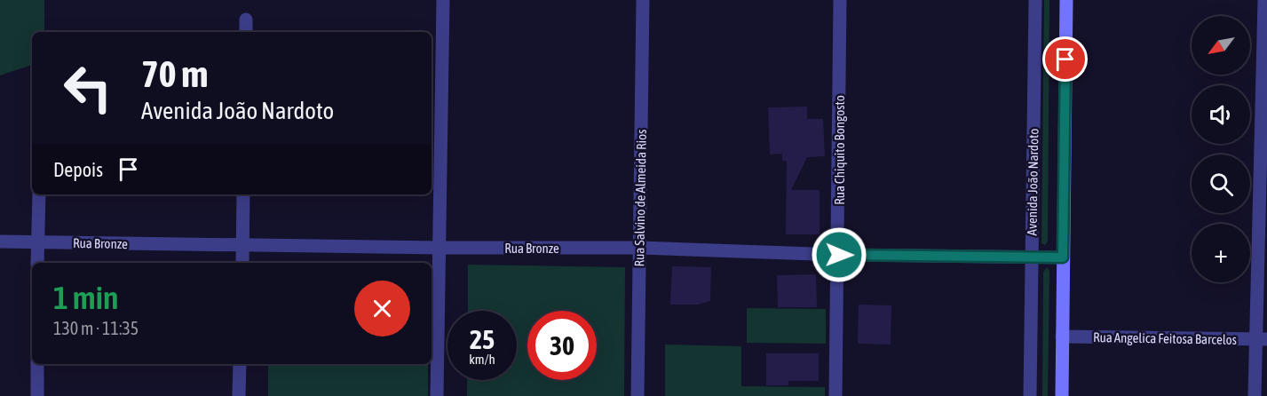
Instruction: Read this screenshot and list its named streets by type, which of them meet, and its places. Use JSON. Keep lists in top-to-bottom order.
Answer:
{
  "streets": {
    "street": [
      "Rua Chiquito Bongosto",
      "Avenida João Nardoto",
      "Rua Salvino de Almeida Rios",
      "Rua Bronze",
      "Rua Angelica Feitosa Barcelos"
    ]
  },
  "crossings": [
    ["Rua Chiquito Bongosto", "Rua Bronze"],
    ["Avenida João Nardoto", "Rua Bronze"],
    ["Rua Salvino de Almeida Rios", "Rua Bronze"]
  ],
  "north": "bottom left",
  "page": {
    "map_buttons": "+",
    "turn": ["70 m", "Avenida João Nardoto"],
    "then": "Depois",
    "heading": ["1 min", "130 m · 11:35"],
    "speed": "25 km/h",
    "limit": "30"
  }
}
